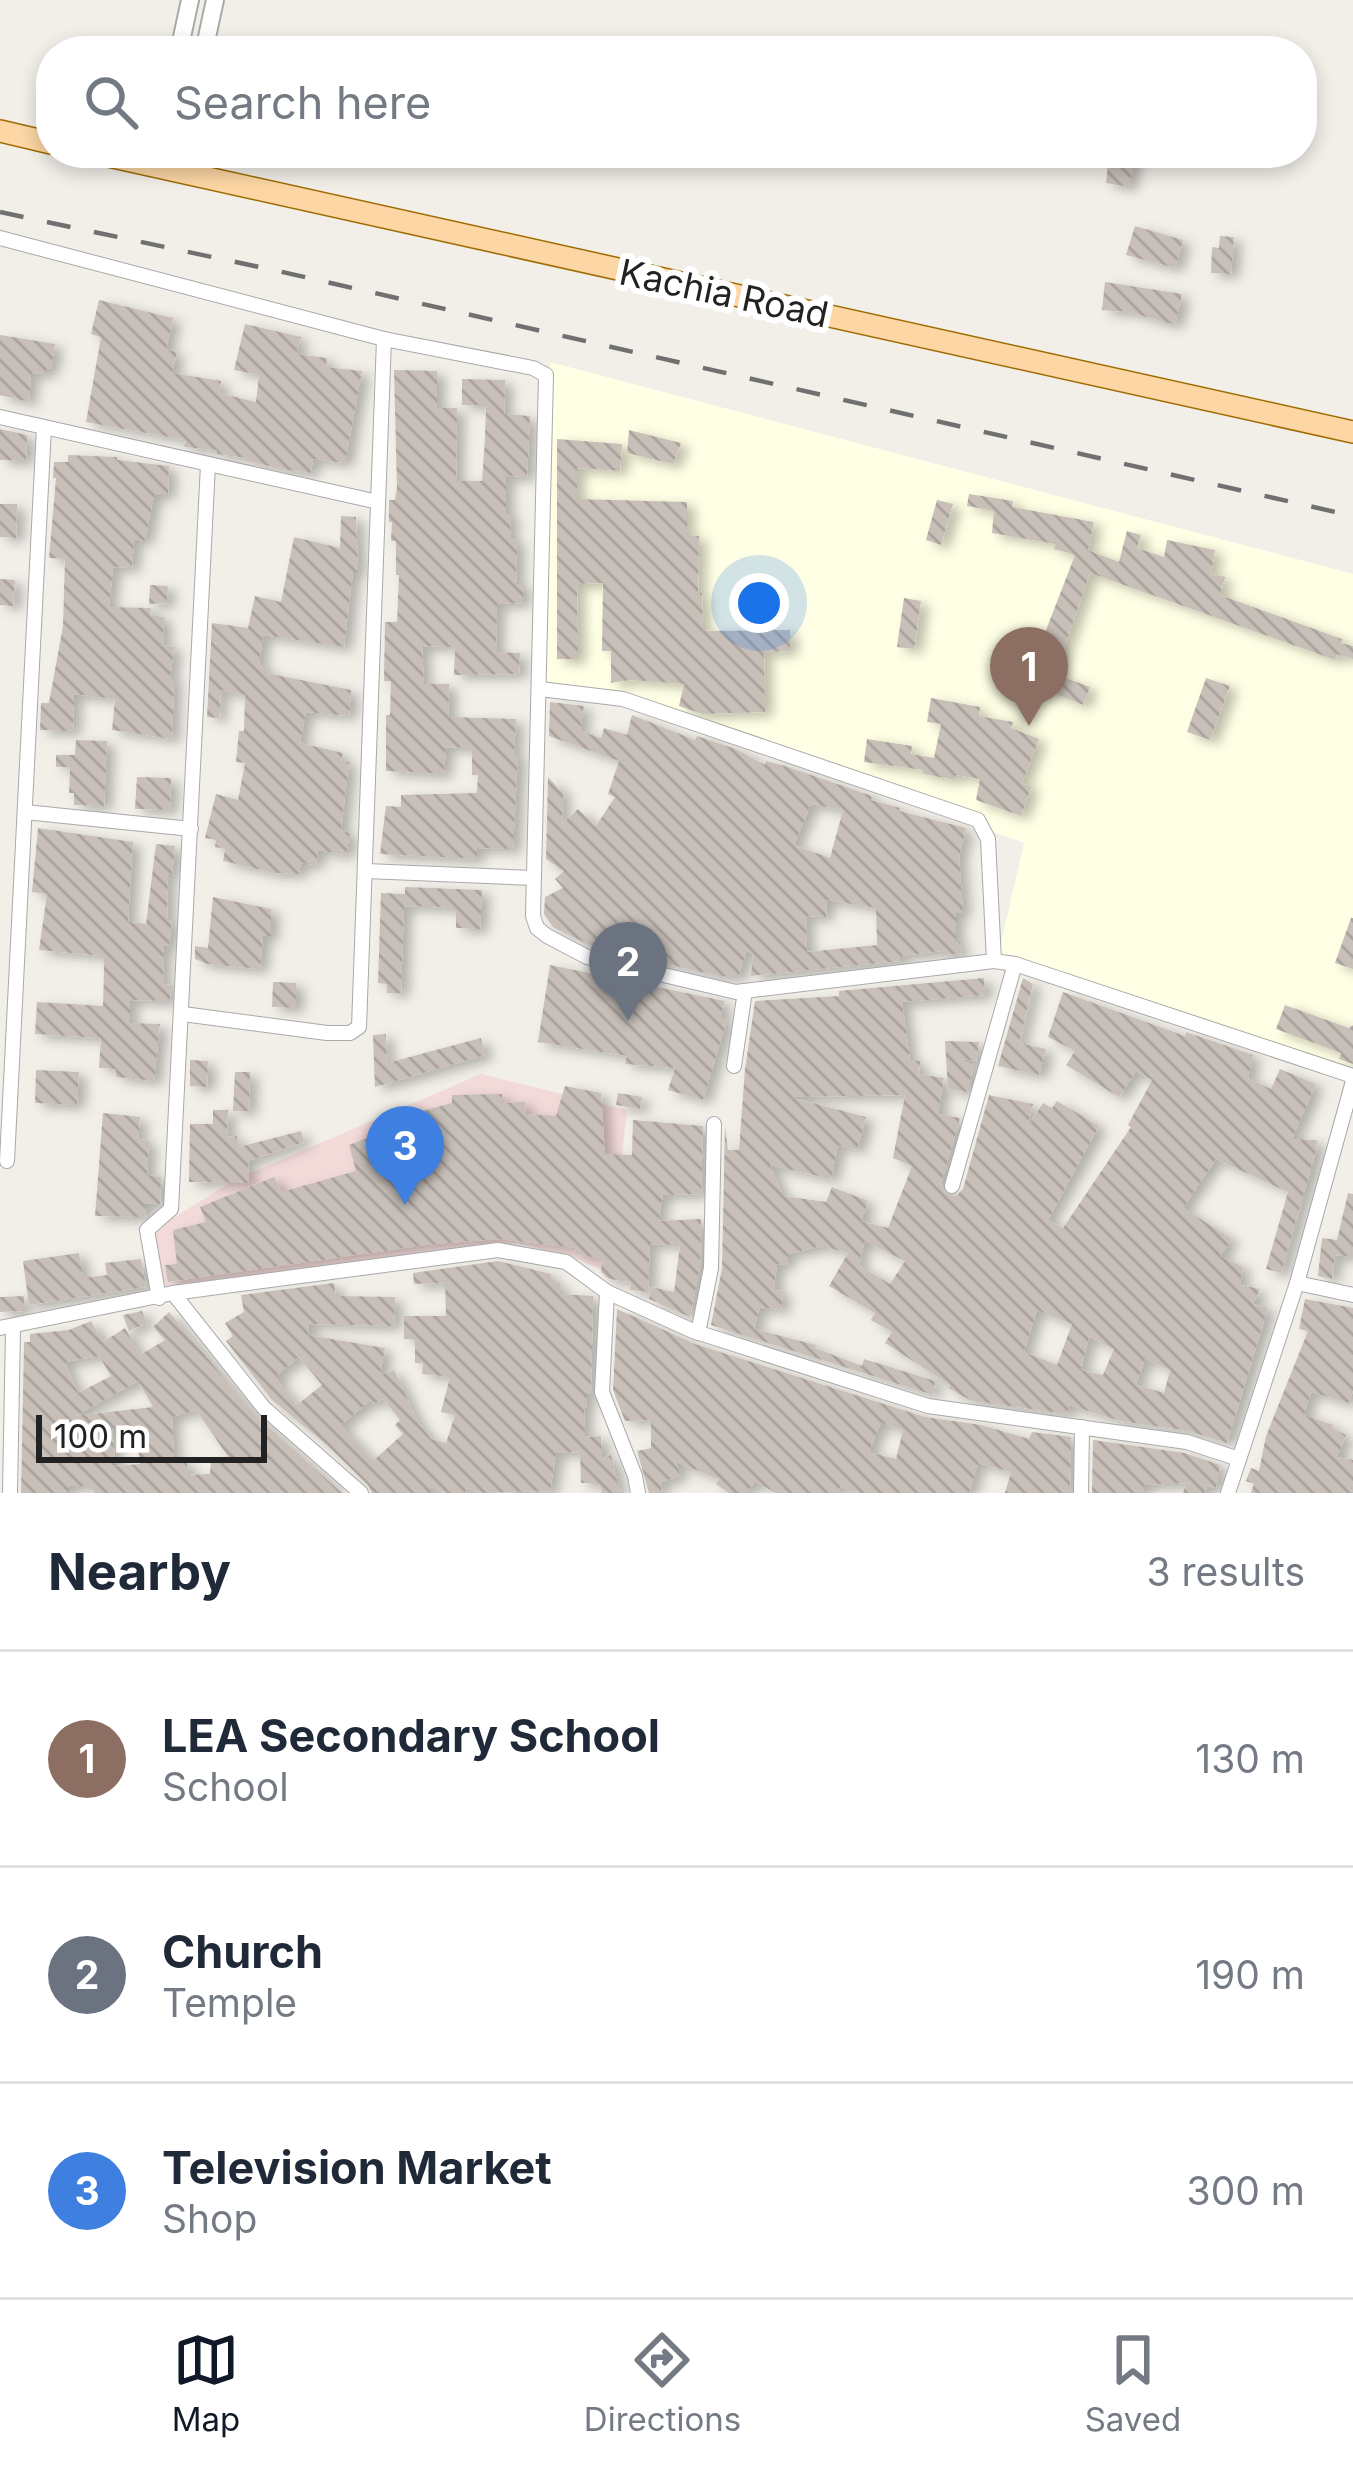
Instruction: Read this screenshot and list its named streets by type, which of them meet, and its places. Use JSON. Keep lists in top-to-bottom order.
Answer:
{
  "streets": {
    "main road": ["Kachia Road"]
  },
  "scale_bar": "100 m",
  "page": {
    "search": "Search here",
    "pins": ["1", "2", "3"],
    "scale": "100 m",
    "heading": ["Nearby", "3 results"],
    "list": [
      {
        "mark": "1",
        "name": "LEA Secondary School",
        "note": "School",
        "value": "130 m"
      },
      {
        "mark": "2",
        "name": "Church",
        "note": "Temple",
        "value": "190 m"
      },
      {
        "mark": "3",
        "name": "Television Market",
        "note": "Shop",
        "value": "300 m"
      }
    ],
    "nav": ["Map", "Directions", "Saved"]
  }
}
